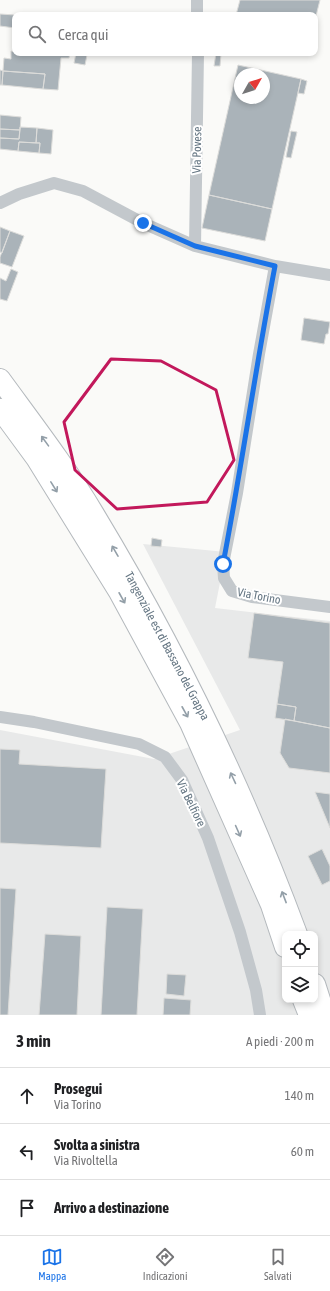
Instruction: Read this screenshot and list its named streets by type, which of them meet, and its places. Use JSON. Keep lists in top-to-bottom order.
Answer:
{
  "streets": {
    "highway": ["Tangenziale est di Bassano del Grappa"],
    "street": ["Via Povese", "Via Torino", "Via Belfiore"]
  },
  "north": "top right",
  "page": {
    "search": "Cerca qui",
    "heading": ["3 min", "A piedi · 200 m"],
    "list": [
      ["Prosegui", "Via Torino", "140 m"],
      ["Svolta a sinistra", "Via Rivoltella", "60 m"],
      "Arrivo a destinazione"
    ],
    "nav": ["Mappa", "Indicazioni", "Salvati"]
  }
}
